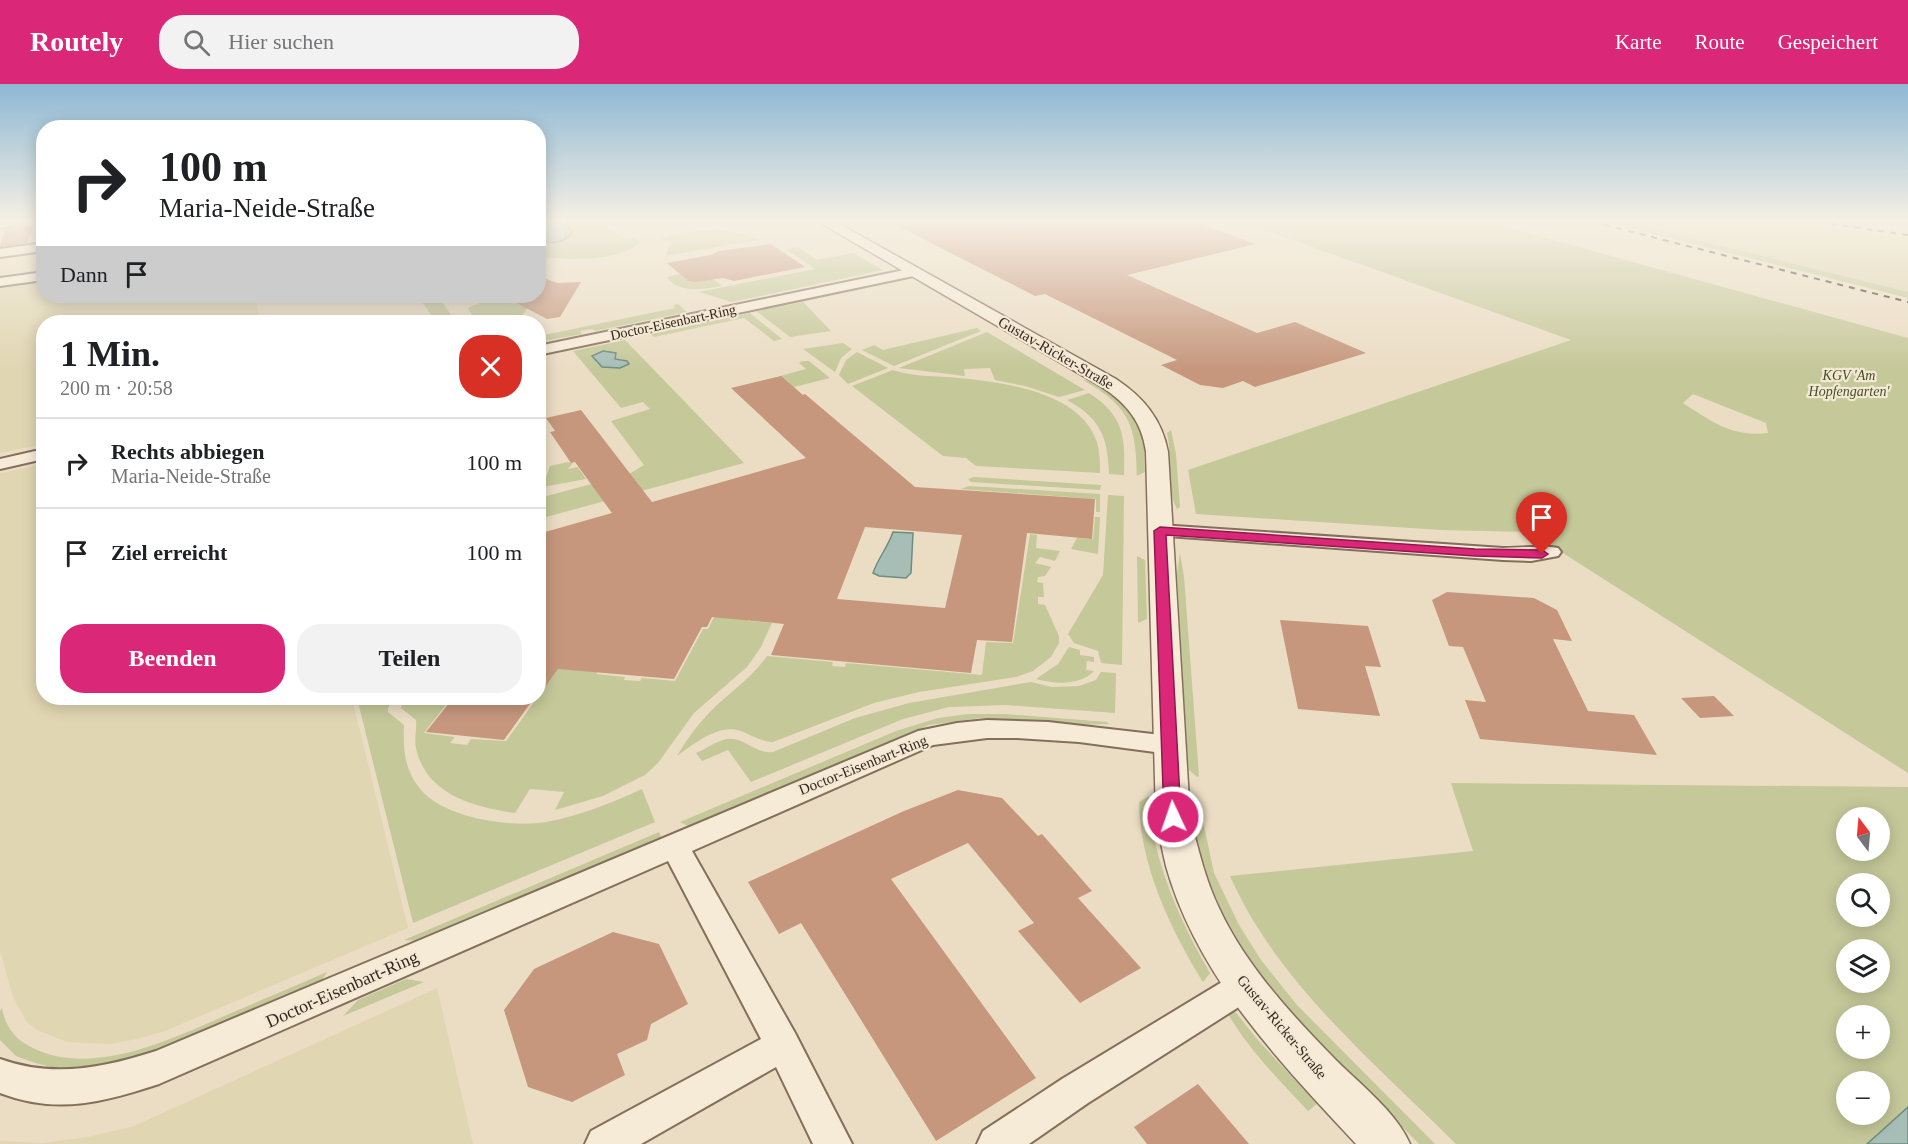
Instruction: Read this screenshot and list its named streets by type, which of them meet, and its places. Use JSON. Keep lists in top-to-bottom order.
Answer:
{
  "streets": {
    "street": ["Doctor-Eisenbart-Ring", "Gustav-Ricker-Straße"]
  },
  "crossings": [
    ["Doctor-Eisenbart-Ring", "Gustav-Ricker-Straße"]
  ],
  "parks": ["KGV 'Am Hopfengarten'"],
  "north": "top",
  "page": {
    "header": "Routely",
    "search": "Hier suchen",
    "nav": ["Karte", "Route", "Gespeichert"],
    "turn": ["100 m", "Maria-Neide-Straße"],
    "then": "Dann",
    "heading": ["1 Min.", "200 m · 20:58"],
    "list": [
      {
        "name": "Rechts abbiegen",
        "note": "Maria-Neide-Straße",
        "value": "100 m"
      },
      {
        "name": "Ziel erreicht",
        "value": "100 m"
      }
    ],
    "buttons": ["Beenden", "Teilen"],
    "map_buttons": ["+", "−"]
  }
}
